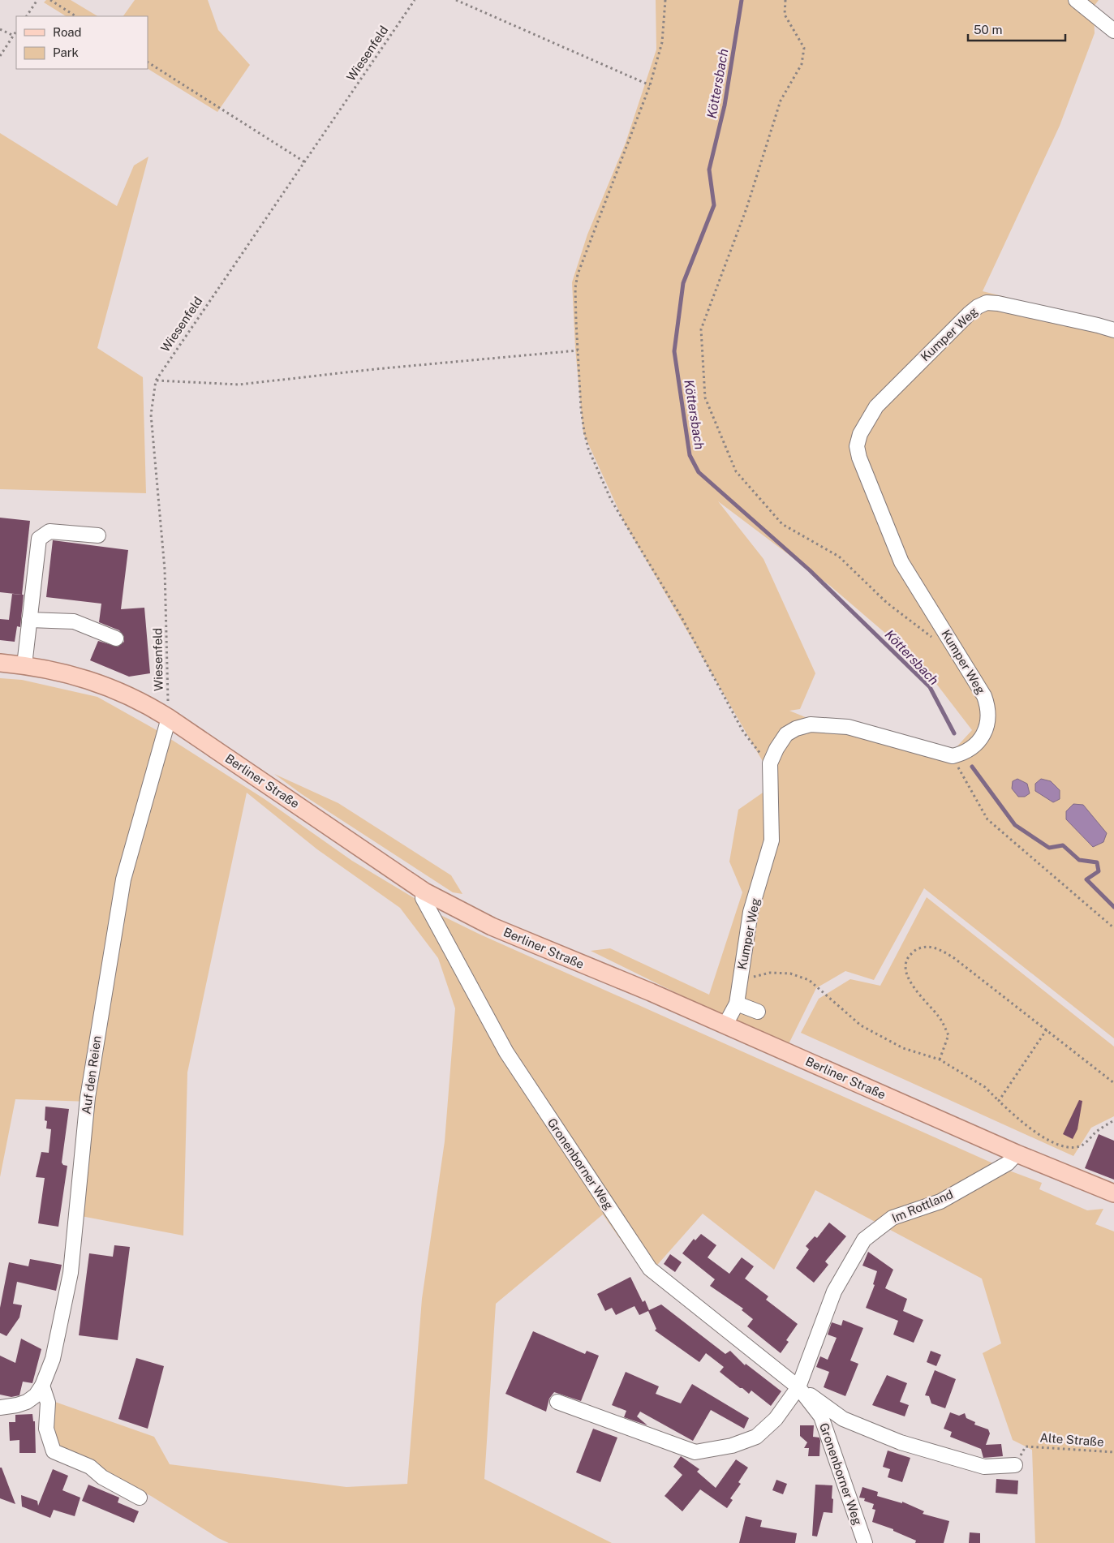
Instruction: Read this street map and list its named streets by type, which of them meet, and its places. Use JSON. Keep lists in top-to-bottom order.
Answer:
{
  "streets": {
    "main road": ["Berliner Straße"],
    "street": [
      "Kumper Weg",
      "Auf den Reien",
      "Gronenborner Weg",
      "Im Rottland"
    ],
    "path": ["Wiesenfeld", "Alte Straße"]
  },
  "crossings": [
    ["Wiesenfeld", "Berliner Straße"],
    ["Wiesenfeld", "Auf den Reien"],
    ["Kumper Weg", "Berliner Straße"],
    ["Berliner Straße", "Auf den Reien"],
    ["Berliner Straße", "Gronenborner Weg"],
    ["Berliner Straße", "Im Rottland"],
    ["Gronenborner Weg", "Im Rottland"],
    ["Gronenborner Weg", "Alte Straße"]
  ],
  "water": ["Köttersbach"],
  "legend": ["Road", "Park"],
  "scale_bar": "50 m"
}
